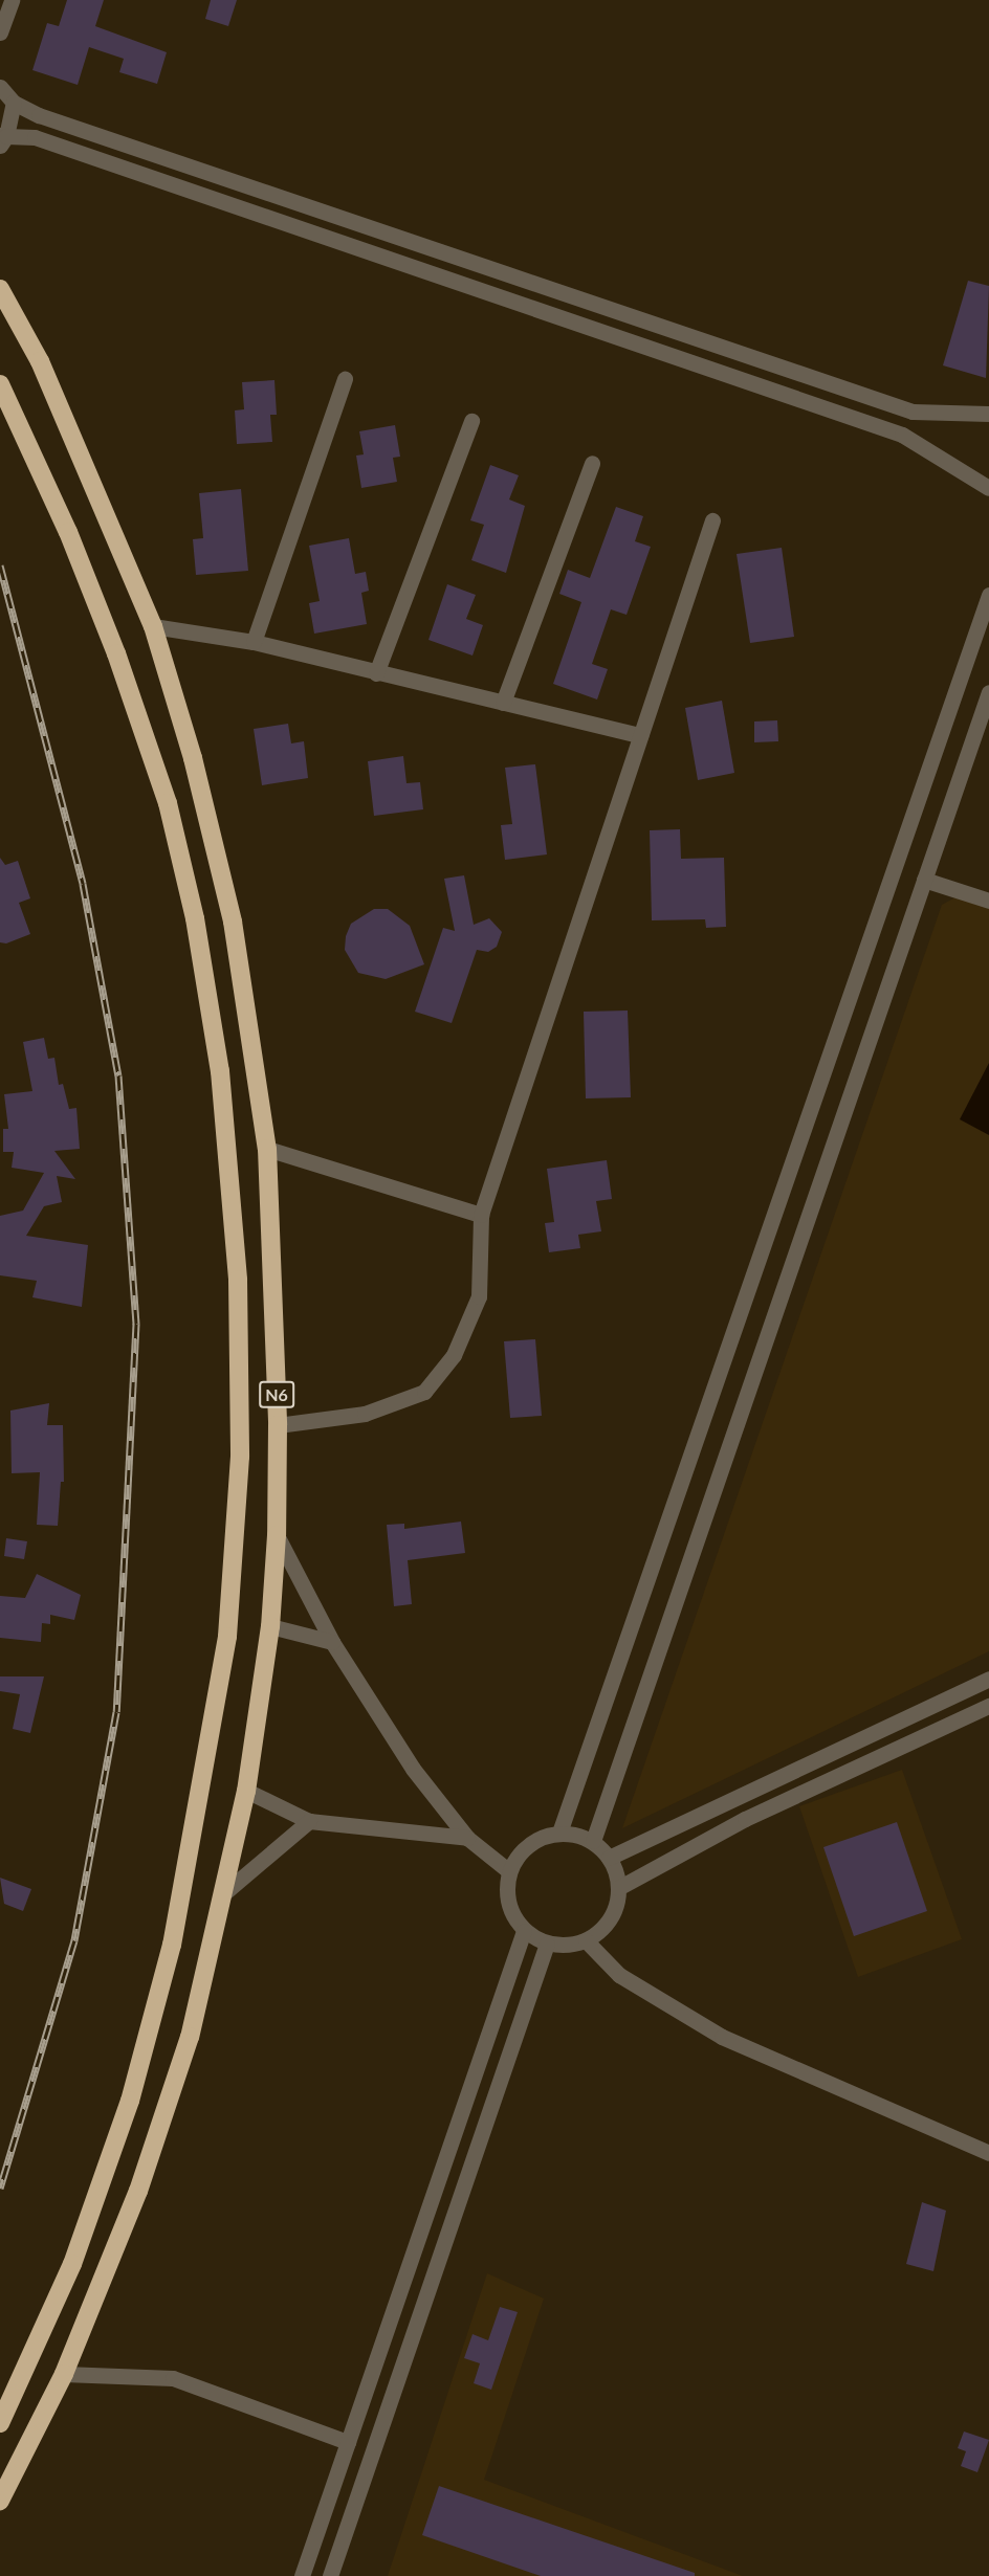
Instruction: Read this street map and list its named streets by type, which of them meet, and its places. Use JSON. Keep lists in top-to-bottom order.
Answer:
{
  "streets": {
    "highway": ["N6"]
  }
}
